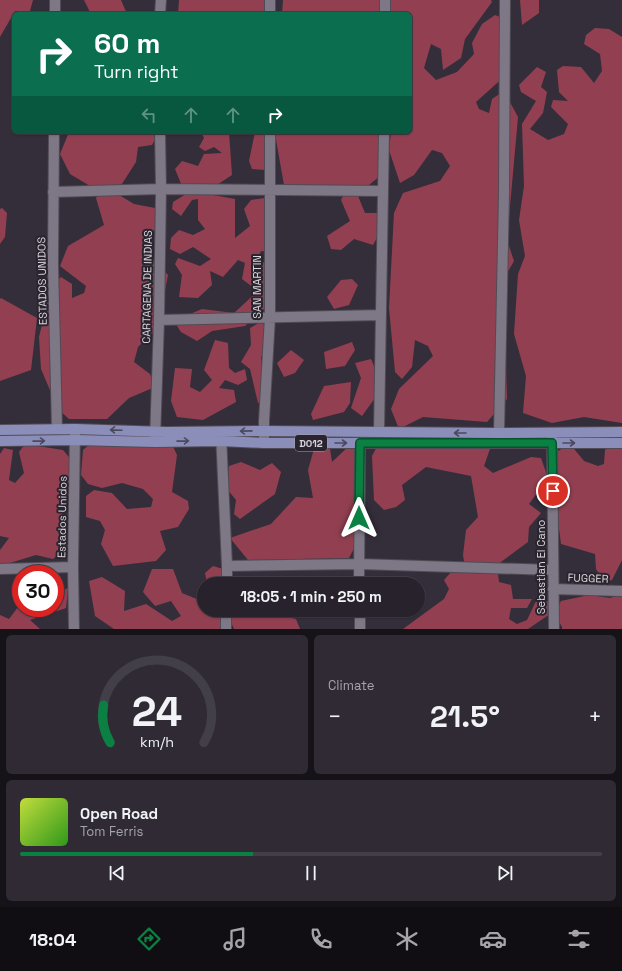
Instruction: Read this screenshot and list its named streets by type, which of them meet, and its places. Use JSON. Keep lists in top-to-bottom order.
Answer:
{
  "streets": {
    "main road": ["D012"],
    "street": [
      "ESTADOS UNIDOS",
      "CARTAGENA DE INDIAS",
      "SAN MARTIN",
      "Estados Unidos",
      "Sebastian El Cano",
      "FUGGER"
    ]
  },
  "crossings": [
    ["ESTADOS UNIDOS", "D012"],
    ["CARTAGENA DE INDIAS", "D012"],
    ["SAN MARTIN", "D012"],
    ["D012", "Estados Unidos"],
    ["D012", "Sebastian El Cano"],
    ["Sebastian El Cano", "FUGGER"]
  ],
  "page": {
    "turn": ["60 m", "Turn right"],
    "limit": "30",
    "trip": "18:05 · 1 min · 250 m",
    "tile": "Climate",
    "heat": ["−", "21.5°", "+"],
    "song": ["Open Road", "Tom Ferris"],
    "tabs": "18:04",
    "gauge": ["24", "km/h"]
  }
}
